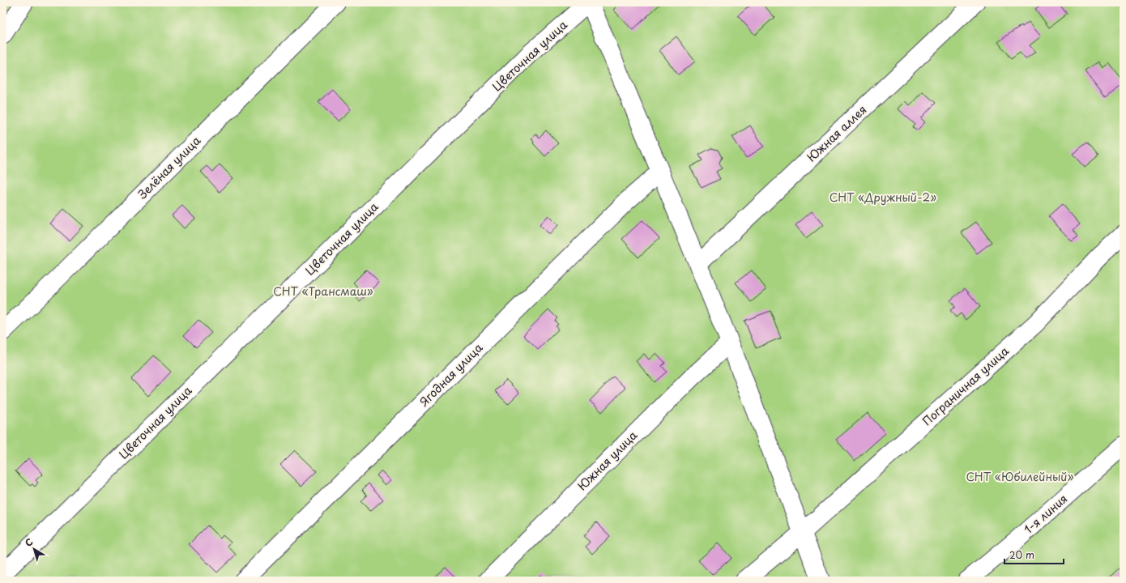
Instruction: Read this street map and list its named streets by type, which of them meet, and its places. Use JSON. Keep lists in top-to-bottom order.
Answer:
{
  "streets": {
    "street": [
      "Цветочная улица",
      "Южная аллея",
      "Зелёная улица",
      "Ягодная улица",
      "Пограничная улица",
      "Южная улица",
      "1-я линия"
    ]
  },
  "parks": ["СНТ «Дружный-2»", "СНТ «Трансмаш»", "СНТ «Юбилейный»"],
  "scale_bar": "20 m",
  "north": "top left"
}
